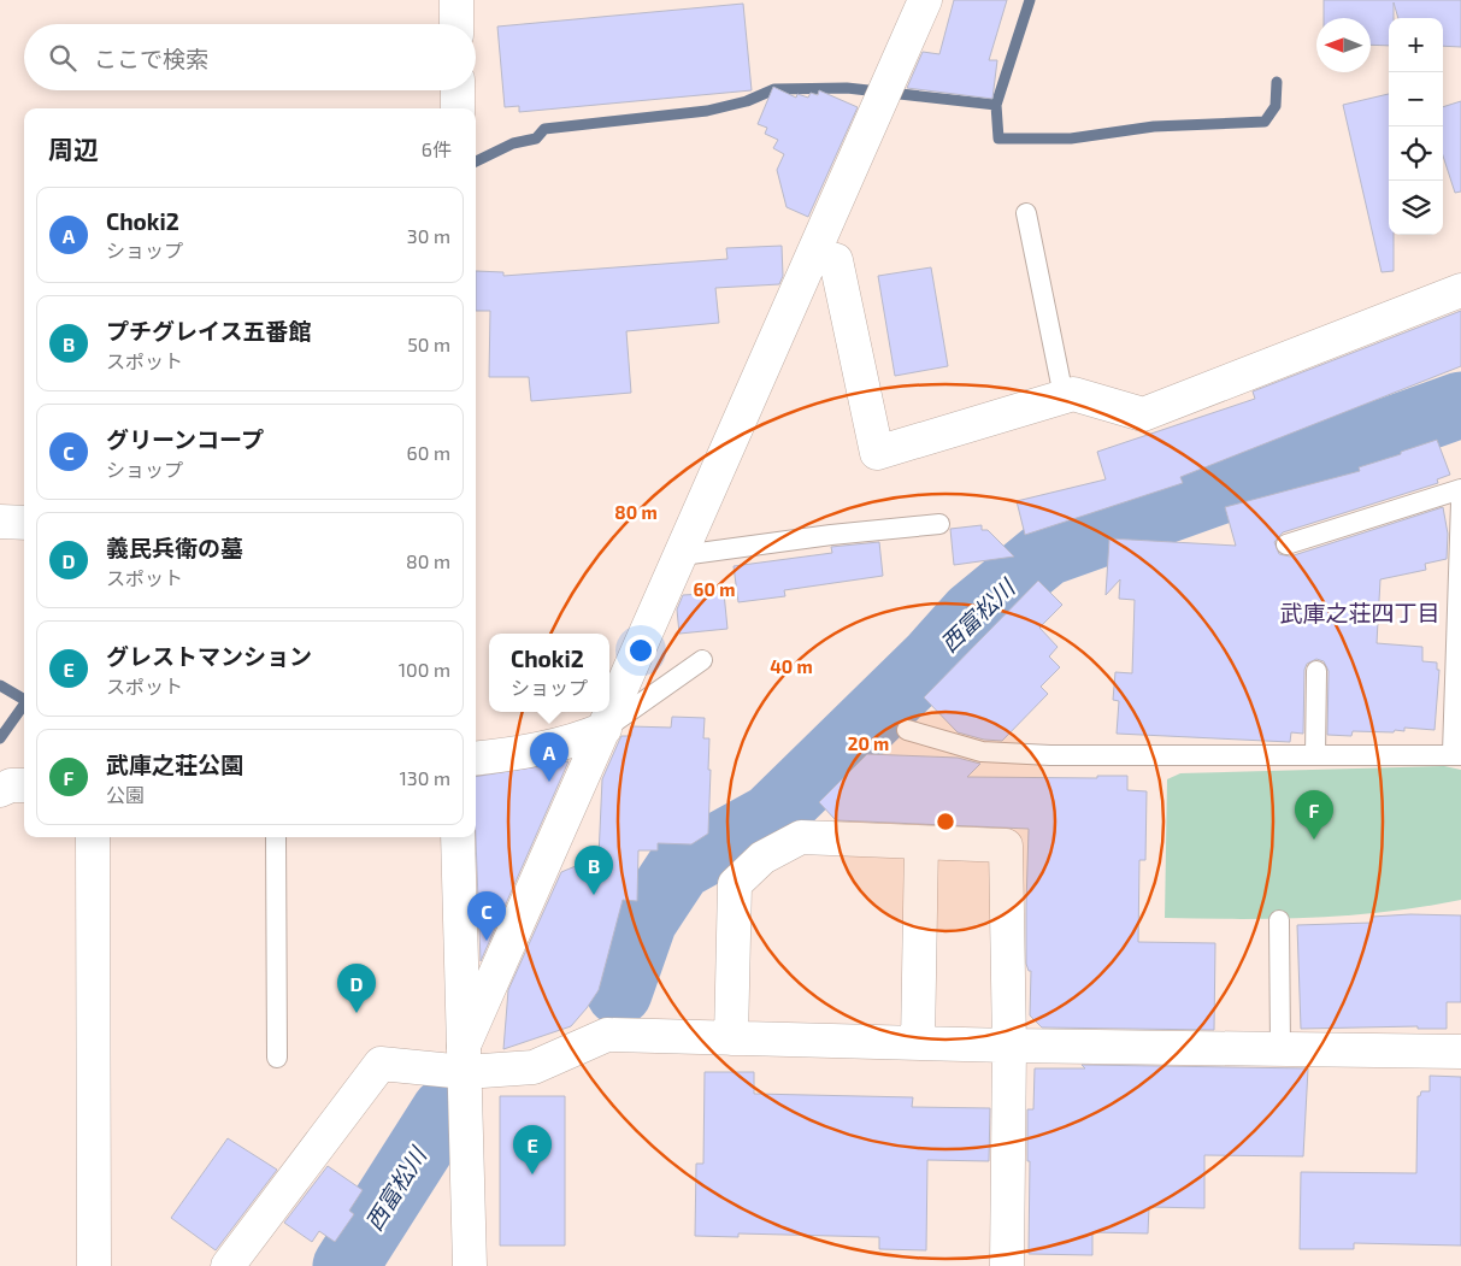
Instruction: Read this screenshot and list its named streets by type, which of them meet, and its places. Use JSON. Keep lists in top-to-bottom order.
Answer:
{
  "districts": ["武庫之荘四丁目"],
  "water": ["西富松川"],
  "north": "left",
  "page": {
    "map_buttons": ["+", "−"],
    "search": "ここで検索",
    "heading": ["周辺", "6件"],
    "list": [
      {
        "mark": "A",
        "name": "Choki2",
        "note": "ショップ",
        "value": "30 m"
      },
      {
        "mark": "B",
        "name": "プチグレイス五番館",
        "note": "スポット",
        "value": "50 m"
      },
      {
        "mark": "C",
        "name": "グリーンコープ",
        "note": "ショップ",
        "value": "60 m"
      },
      {
        "mark": "D",
        "name": "義民兵衛の墓",
        "note": "スポット",
        "value": "80 m"
      },
      {
        "mark": "E",
        "name": "グレストマンション",
        "note": "スポット",
        "value": "100 m"
      },
      {
        "mark": "F",
        "name": "武庫之荘公園",
        "note": "公園",
        "value": "130 m"
      }
    ],
    "popup": ["Choki2", "ショップ"],
    "pins": [
      "A",
      "F",
      "B",
      "C",
      "D",
      "E"
    ]
  },
  "rings": [
    "80 m",
    "60 m",
    "40 m",
    "20 m"
  ]
}
